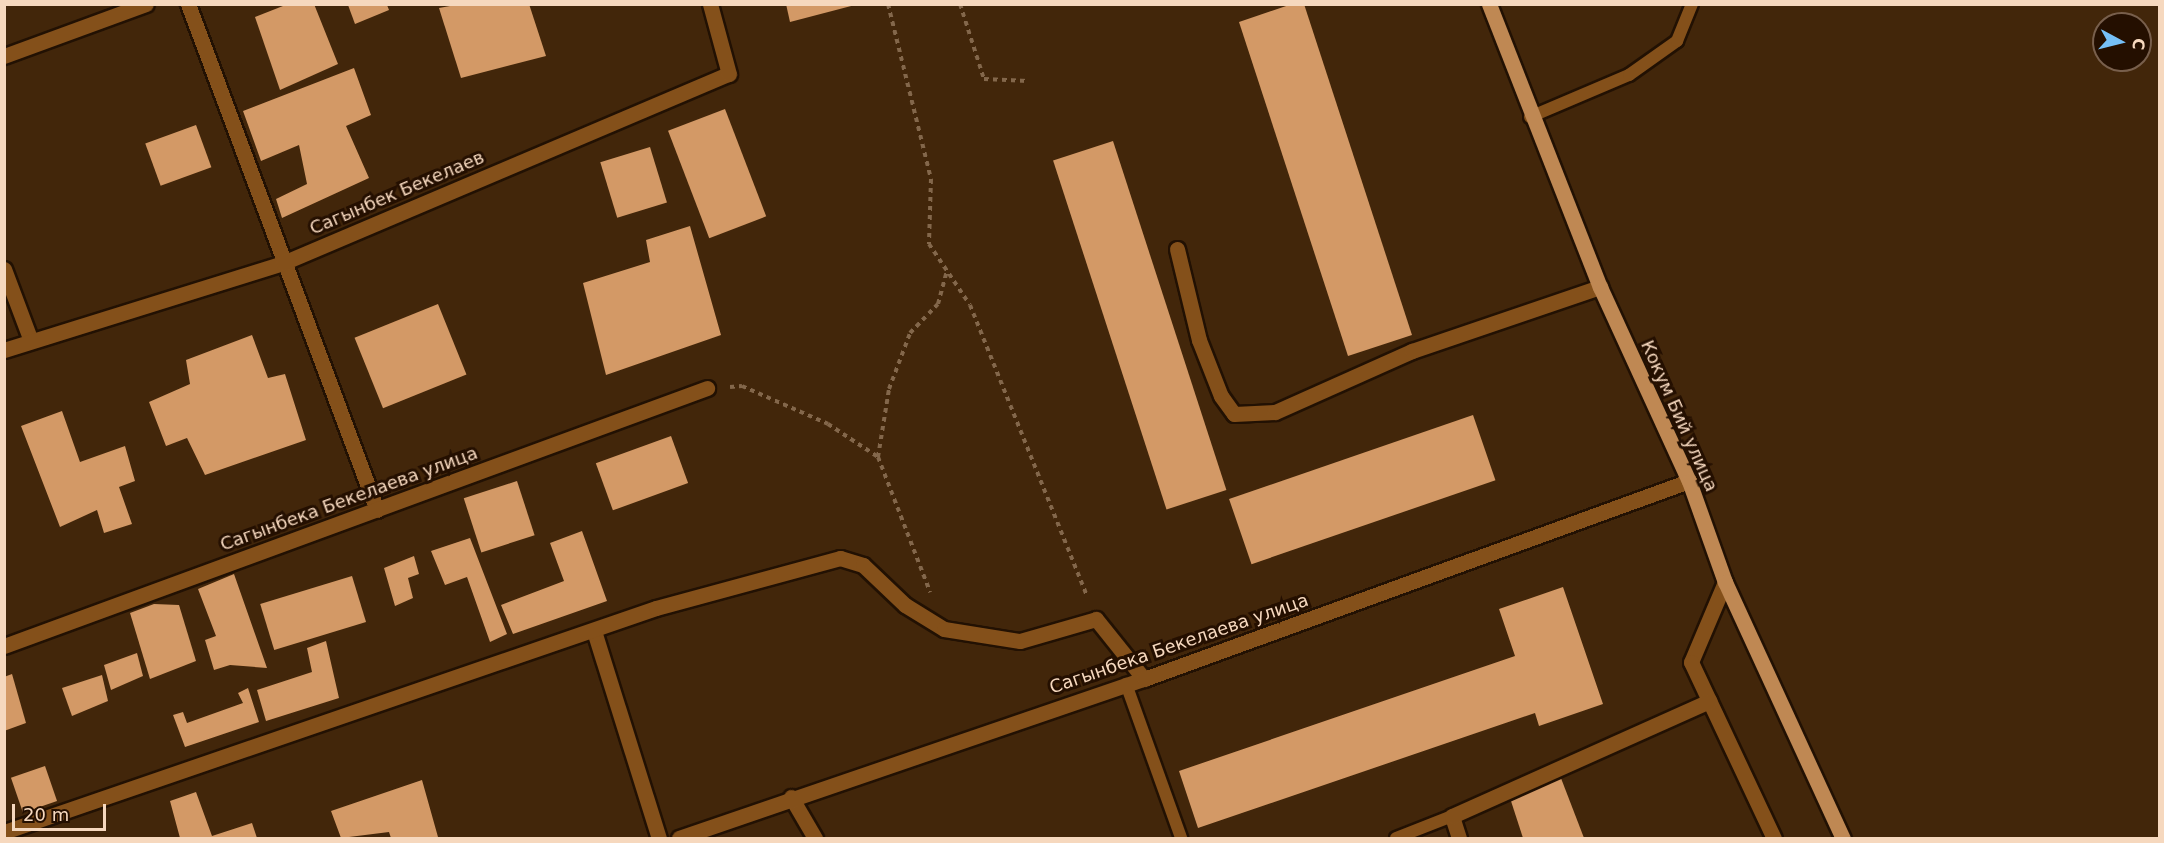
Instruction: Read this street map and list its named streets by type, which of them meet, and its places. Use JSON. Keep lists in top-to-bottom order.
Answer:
{
  "streets": {
    "main road": ["Кокум Бий улица"],
    "street": ["Сагынбек Бекелаев", "Сагынбека Бекелаева улица"]
  },
  "crossings": [
    ["Кокум Бий улица", "Сагынбека Бекелаева улица"]
  ],
  "scale_bar": "20 m",
  "north": "right"
}
